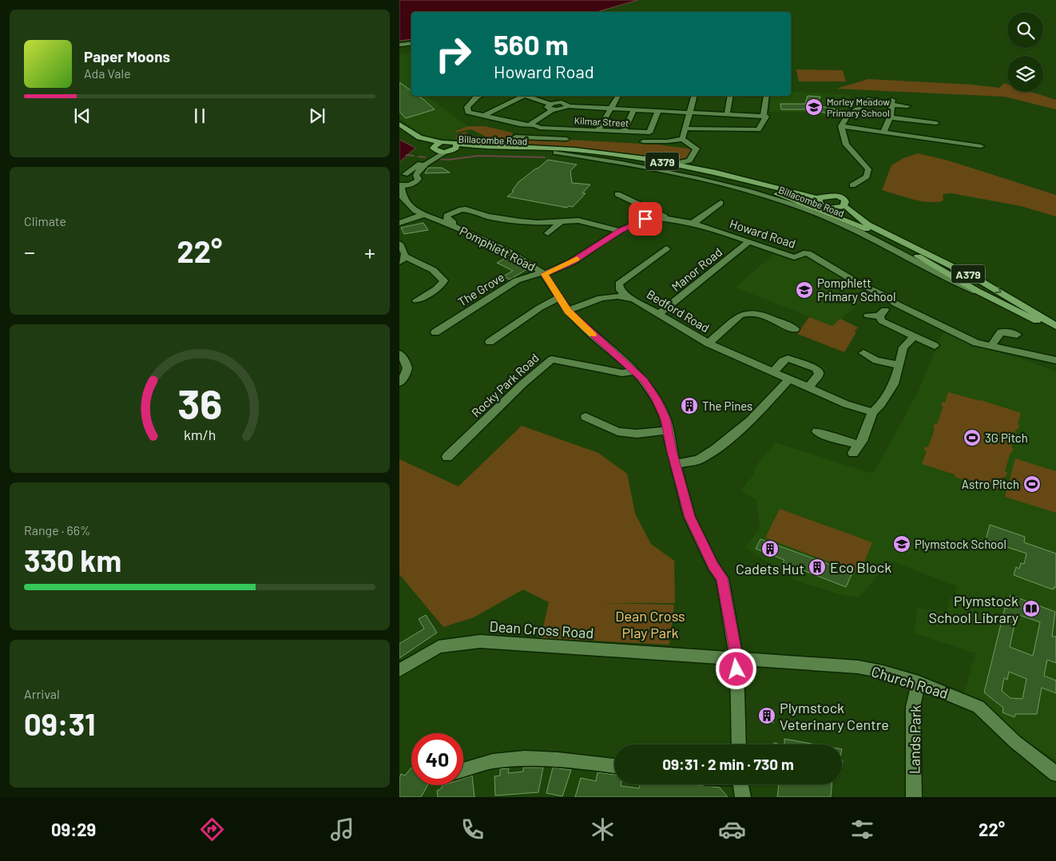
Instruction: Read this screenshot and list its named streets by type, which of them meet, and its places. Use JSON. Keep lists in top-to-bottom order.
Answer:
{
  "streets": {
    "main road": ["Billacombe Road", "A379"],
    "street": [
      "Kilmar Street",
      "Howard Road",
      "Pomphlett Road",
      "Manor Road",
      "The Grove",
      "Bedford Road",
      "Rocky Park Road",
      "Dean Cross Road",
      "Church Road",
      "Lands Park"
    ]
  },
  "crossings": [
    ["Billacombe Road", "A379"],
    ["Howard Road", "Pomphlett Road"],
    ["Howard Road", "Manor Road"],
    ["Howard Road", "The Grove"],
    ["Pomphlett Road", "The Grove"],
    ["Pomphlett Road", "Bedford Road"],
    ["Pomphlett Road", "Rocky Park Road"],
    ["Pomphlett Road", "Dean Cross Road"],
    ["Pomphlett Road", "Church Road"],
    ["Manor Road", "Bedford Road"],
    ["Dean Cross Road", "Church Road"],
    ["Church Road", "Lands Park"]
  ],
  "parks": ["Dean Cross Play Park"],
  "places": {
    "school or university": ["Morley Meadow Primary School", "Pomphlett Primary School", "Plymstock School"],
    "building": [
      "The Pines",
      "Cadets Hut",
      "Eco Block",
      "Plymstock Veterinary Centre"
    ],
    "sports": ["3G Pitch", "Astro Pitch"],
    "library": ["Plymstock School Library"]
  },
  "page": {
    "turn": ["560 m", "Howard Road"],
    "song": ["Paper Moons", "Ada Vale"],
    "tile": [
      "Climate",
      ["Range · 66%", "330 km"],
      ["Arrival", "09:31"]
    ],
    "heat": ["−", "22°", "+"],
    "limit": "40",
    "trip": "09:31 · 2 min · 730 m",
    "tabs": ["09:29", "22°"],
    "gauge": ["36", "km/h"]
  }
}
